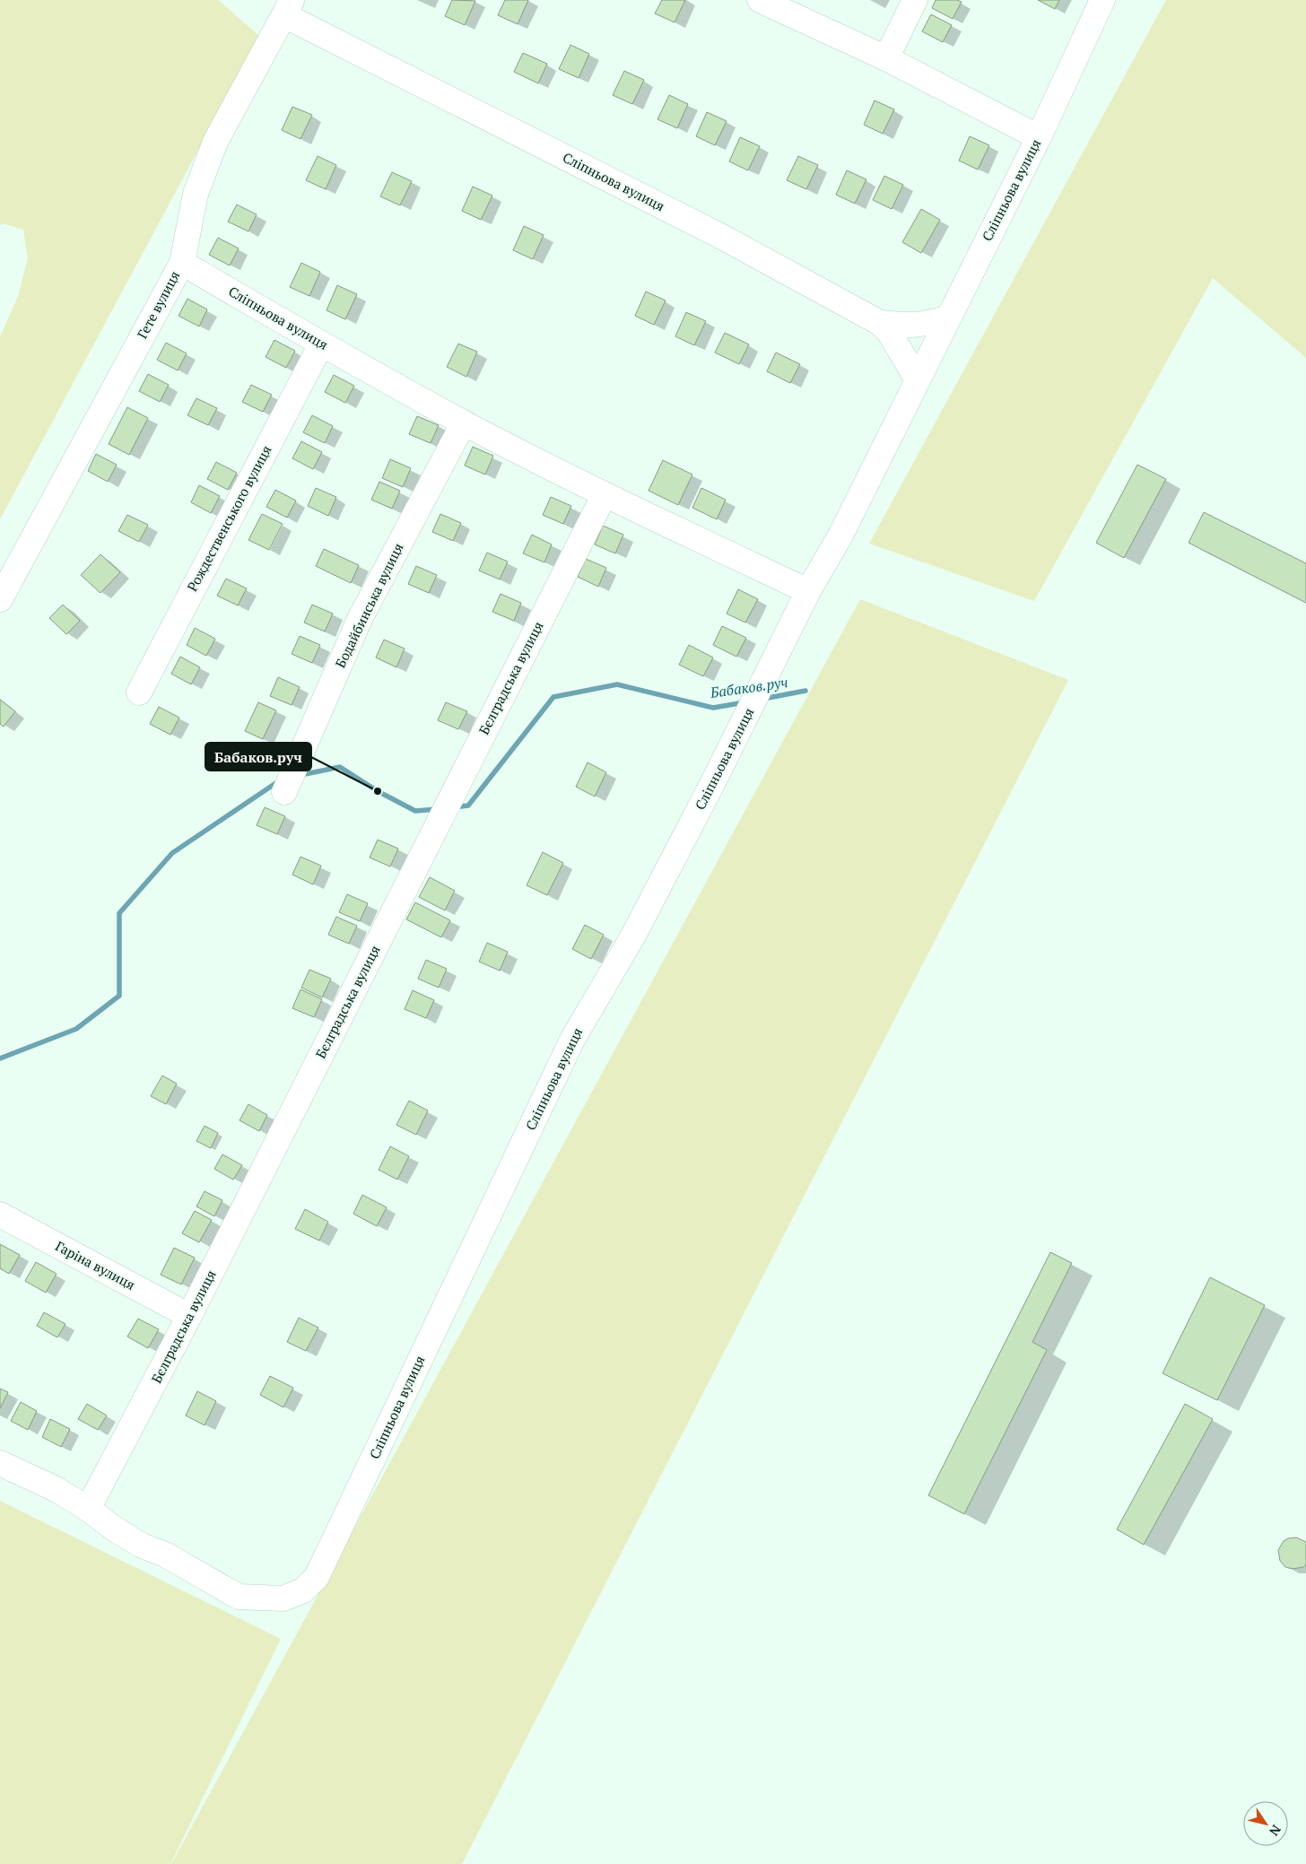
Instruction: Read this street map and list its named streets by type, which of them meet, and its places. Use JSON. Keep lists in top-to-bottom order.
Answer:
{
  "streets": {
    "street": [
      "Сліпньова вулиця",
      "Гете вулиця",
      "Рождественського вулиця",
      "Бодайбинська вулиця",
      "Бєлградська вулиця",
      "Гаріна вулиця"
    ]
  },
  "crossings": [
    ["Сліпньова вулиця", "Гете вулиця"],
    ["Сліпньова вулиця", "Рождественського вулиця"],
    ["Сліпньова вулиця", "Бодайбинська вулиця"],
    ["Сліпньова вулиця", "Бєлградська вулиця"],
    ["Бєлградська вулиця", "Гаріна вулиця"]
  ],
  "water": ["Бабаков.руч"],
  "places": ["Бабаков.руч"],
  "north": "bottom right"
}
